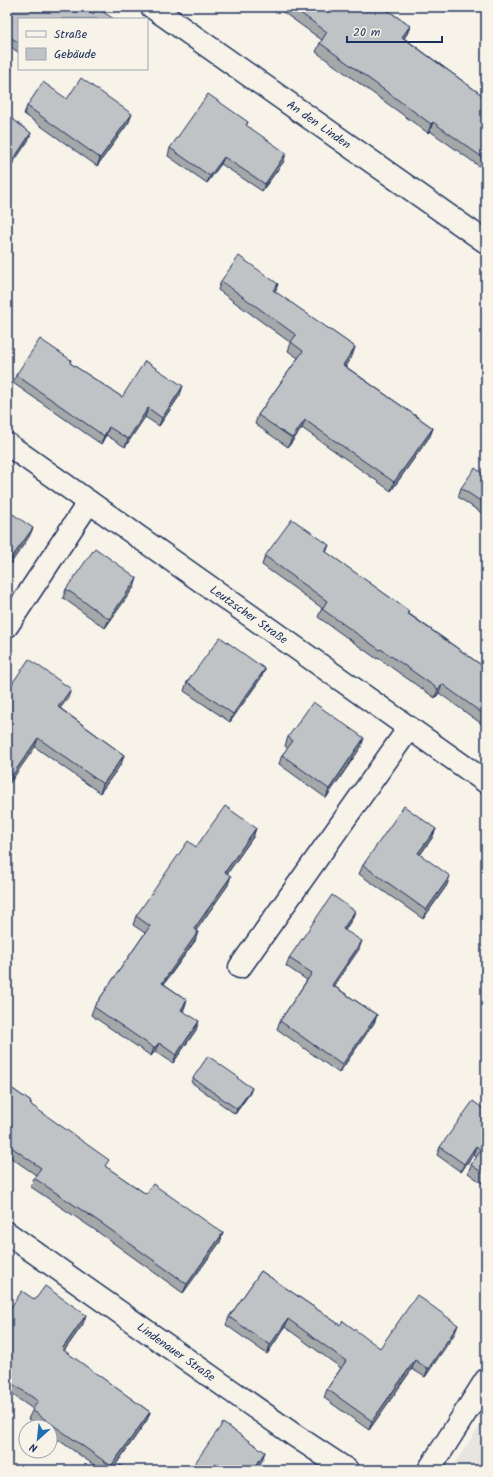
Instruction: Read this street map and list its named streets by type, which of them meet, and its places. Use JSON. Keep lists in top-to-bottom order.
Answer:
{
  "streets": {
    "street": ["An den Linden", "Leutzscher Straße", "Lindenauer Straße"]
  },
  "legend": ["Straße", "Gebäude"],
  "scale_bar": "20 m",
  "north": "bottom left"
}
